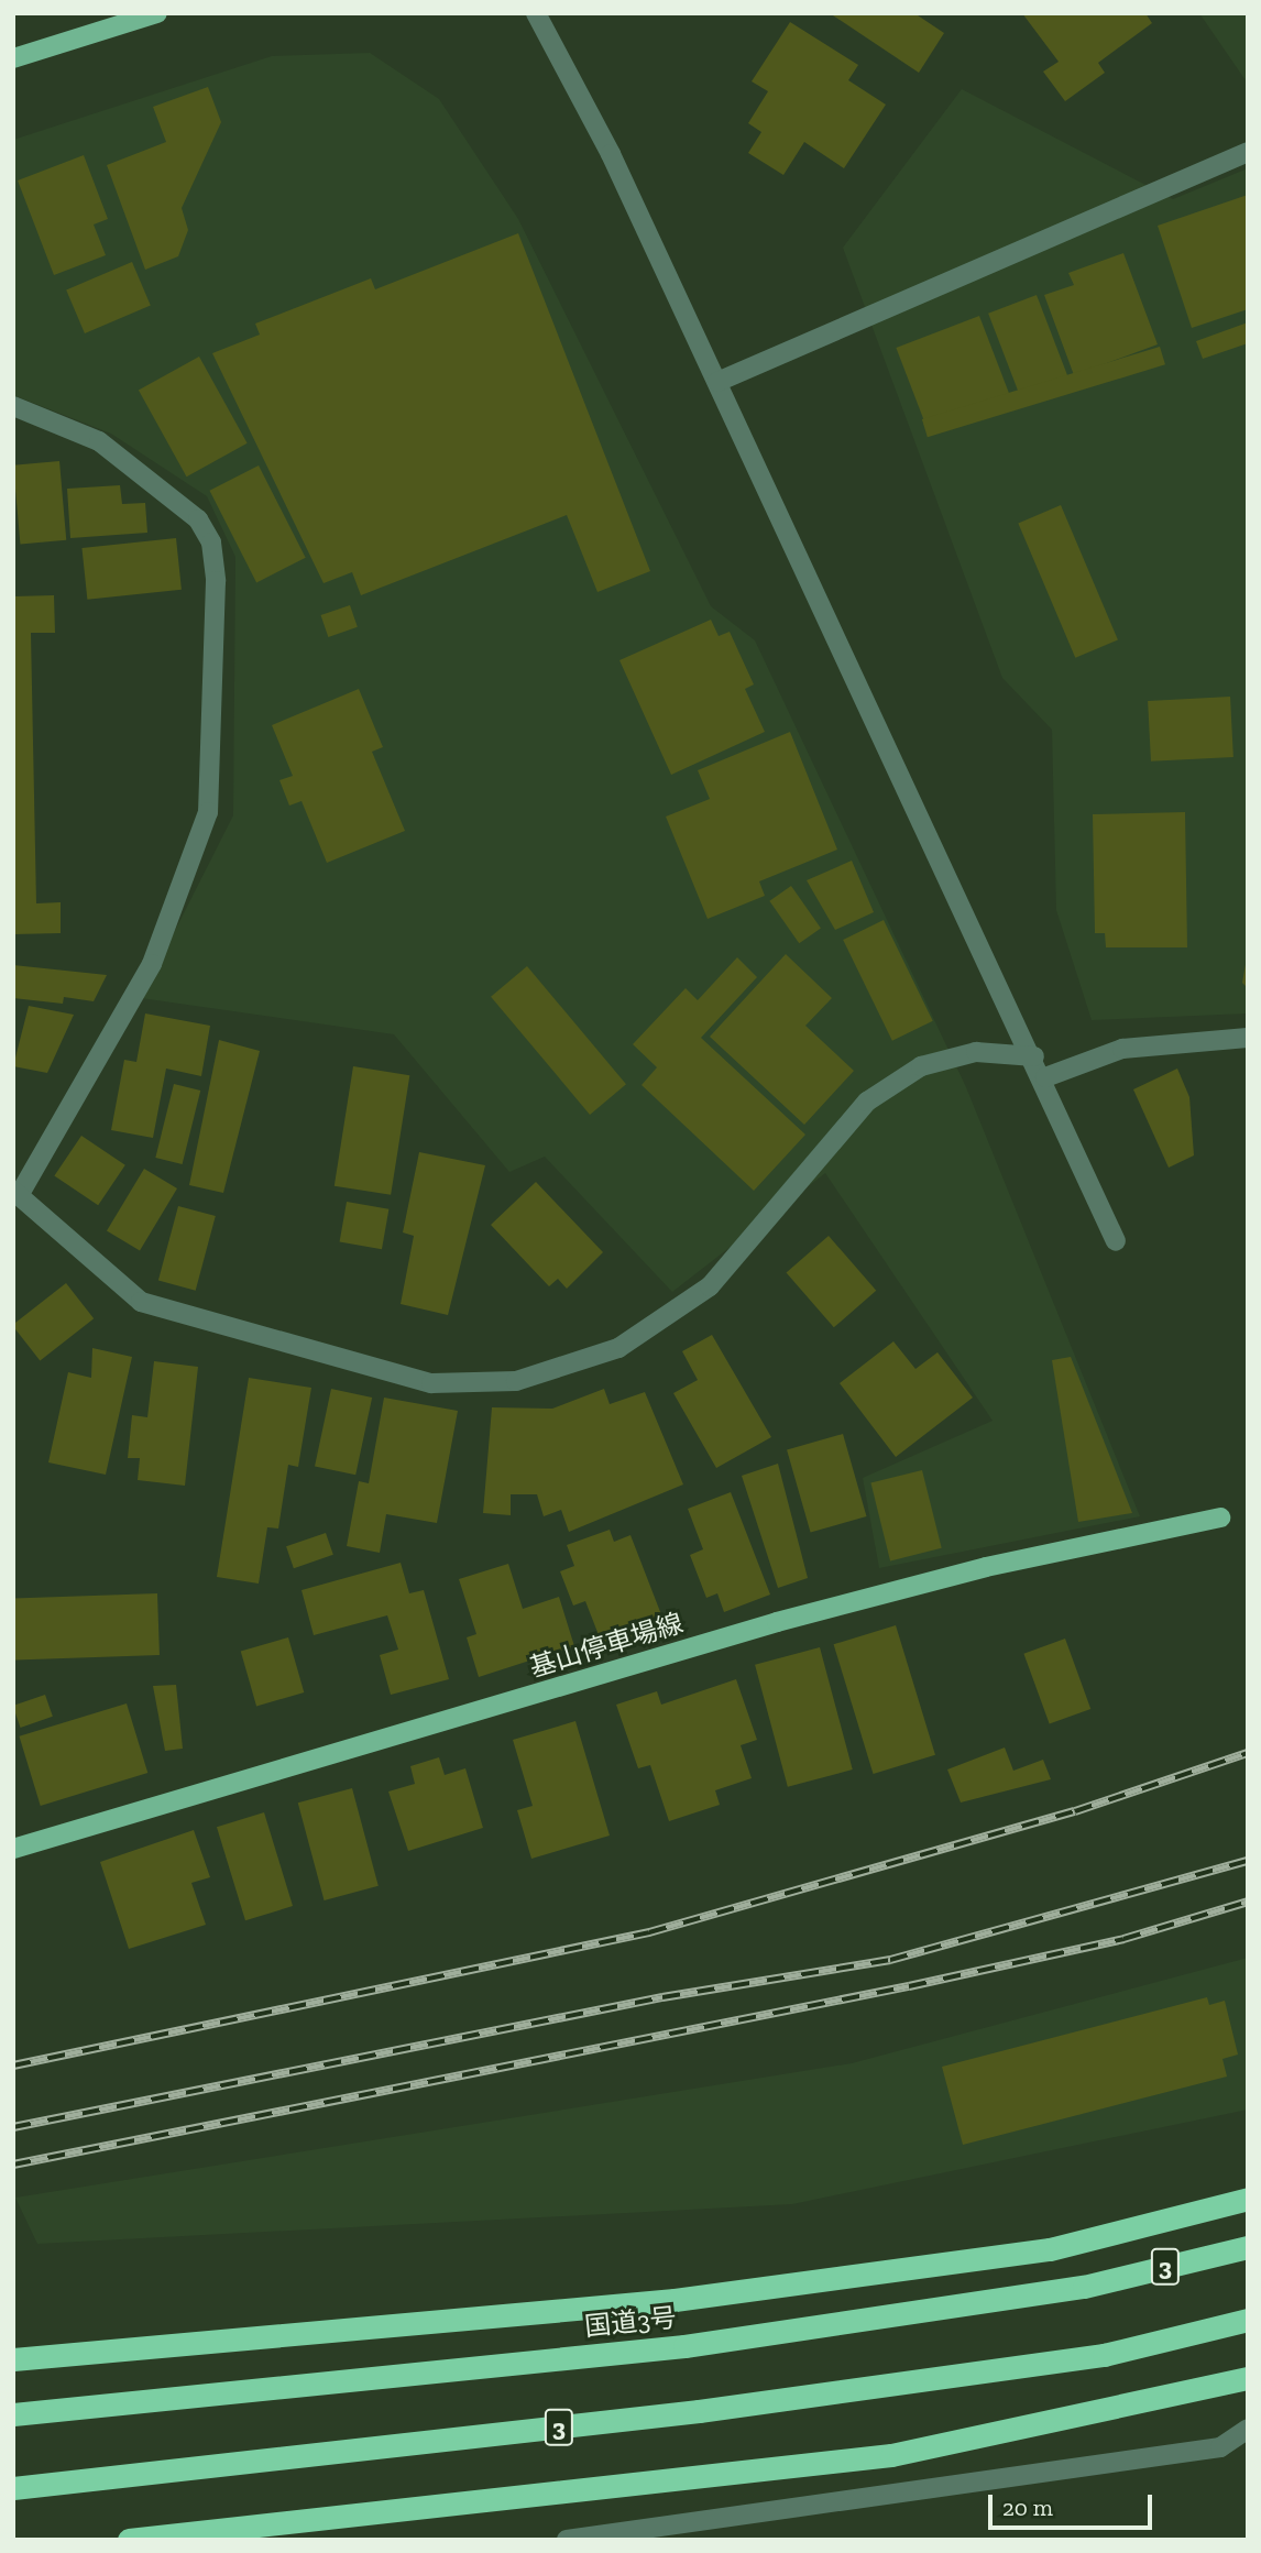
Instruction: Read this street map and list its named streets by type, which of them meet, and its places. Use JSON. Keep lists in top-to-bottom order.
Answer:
{
  "streets": {
    "highway": ["3", "国道3号"],
    "main road": ["基山停車場線"]
  },
  "scale_bar": "20 m"
}
